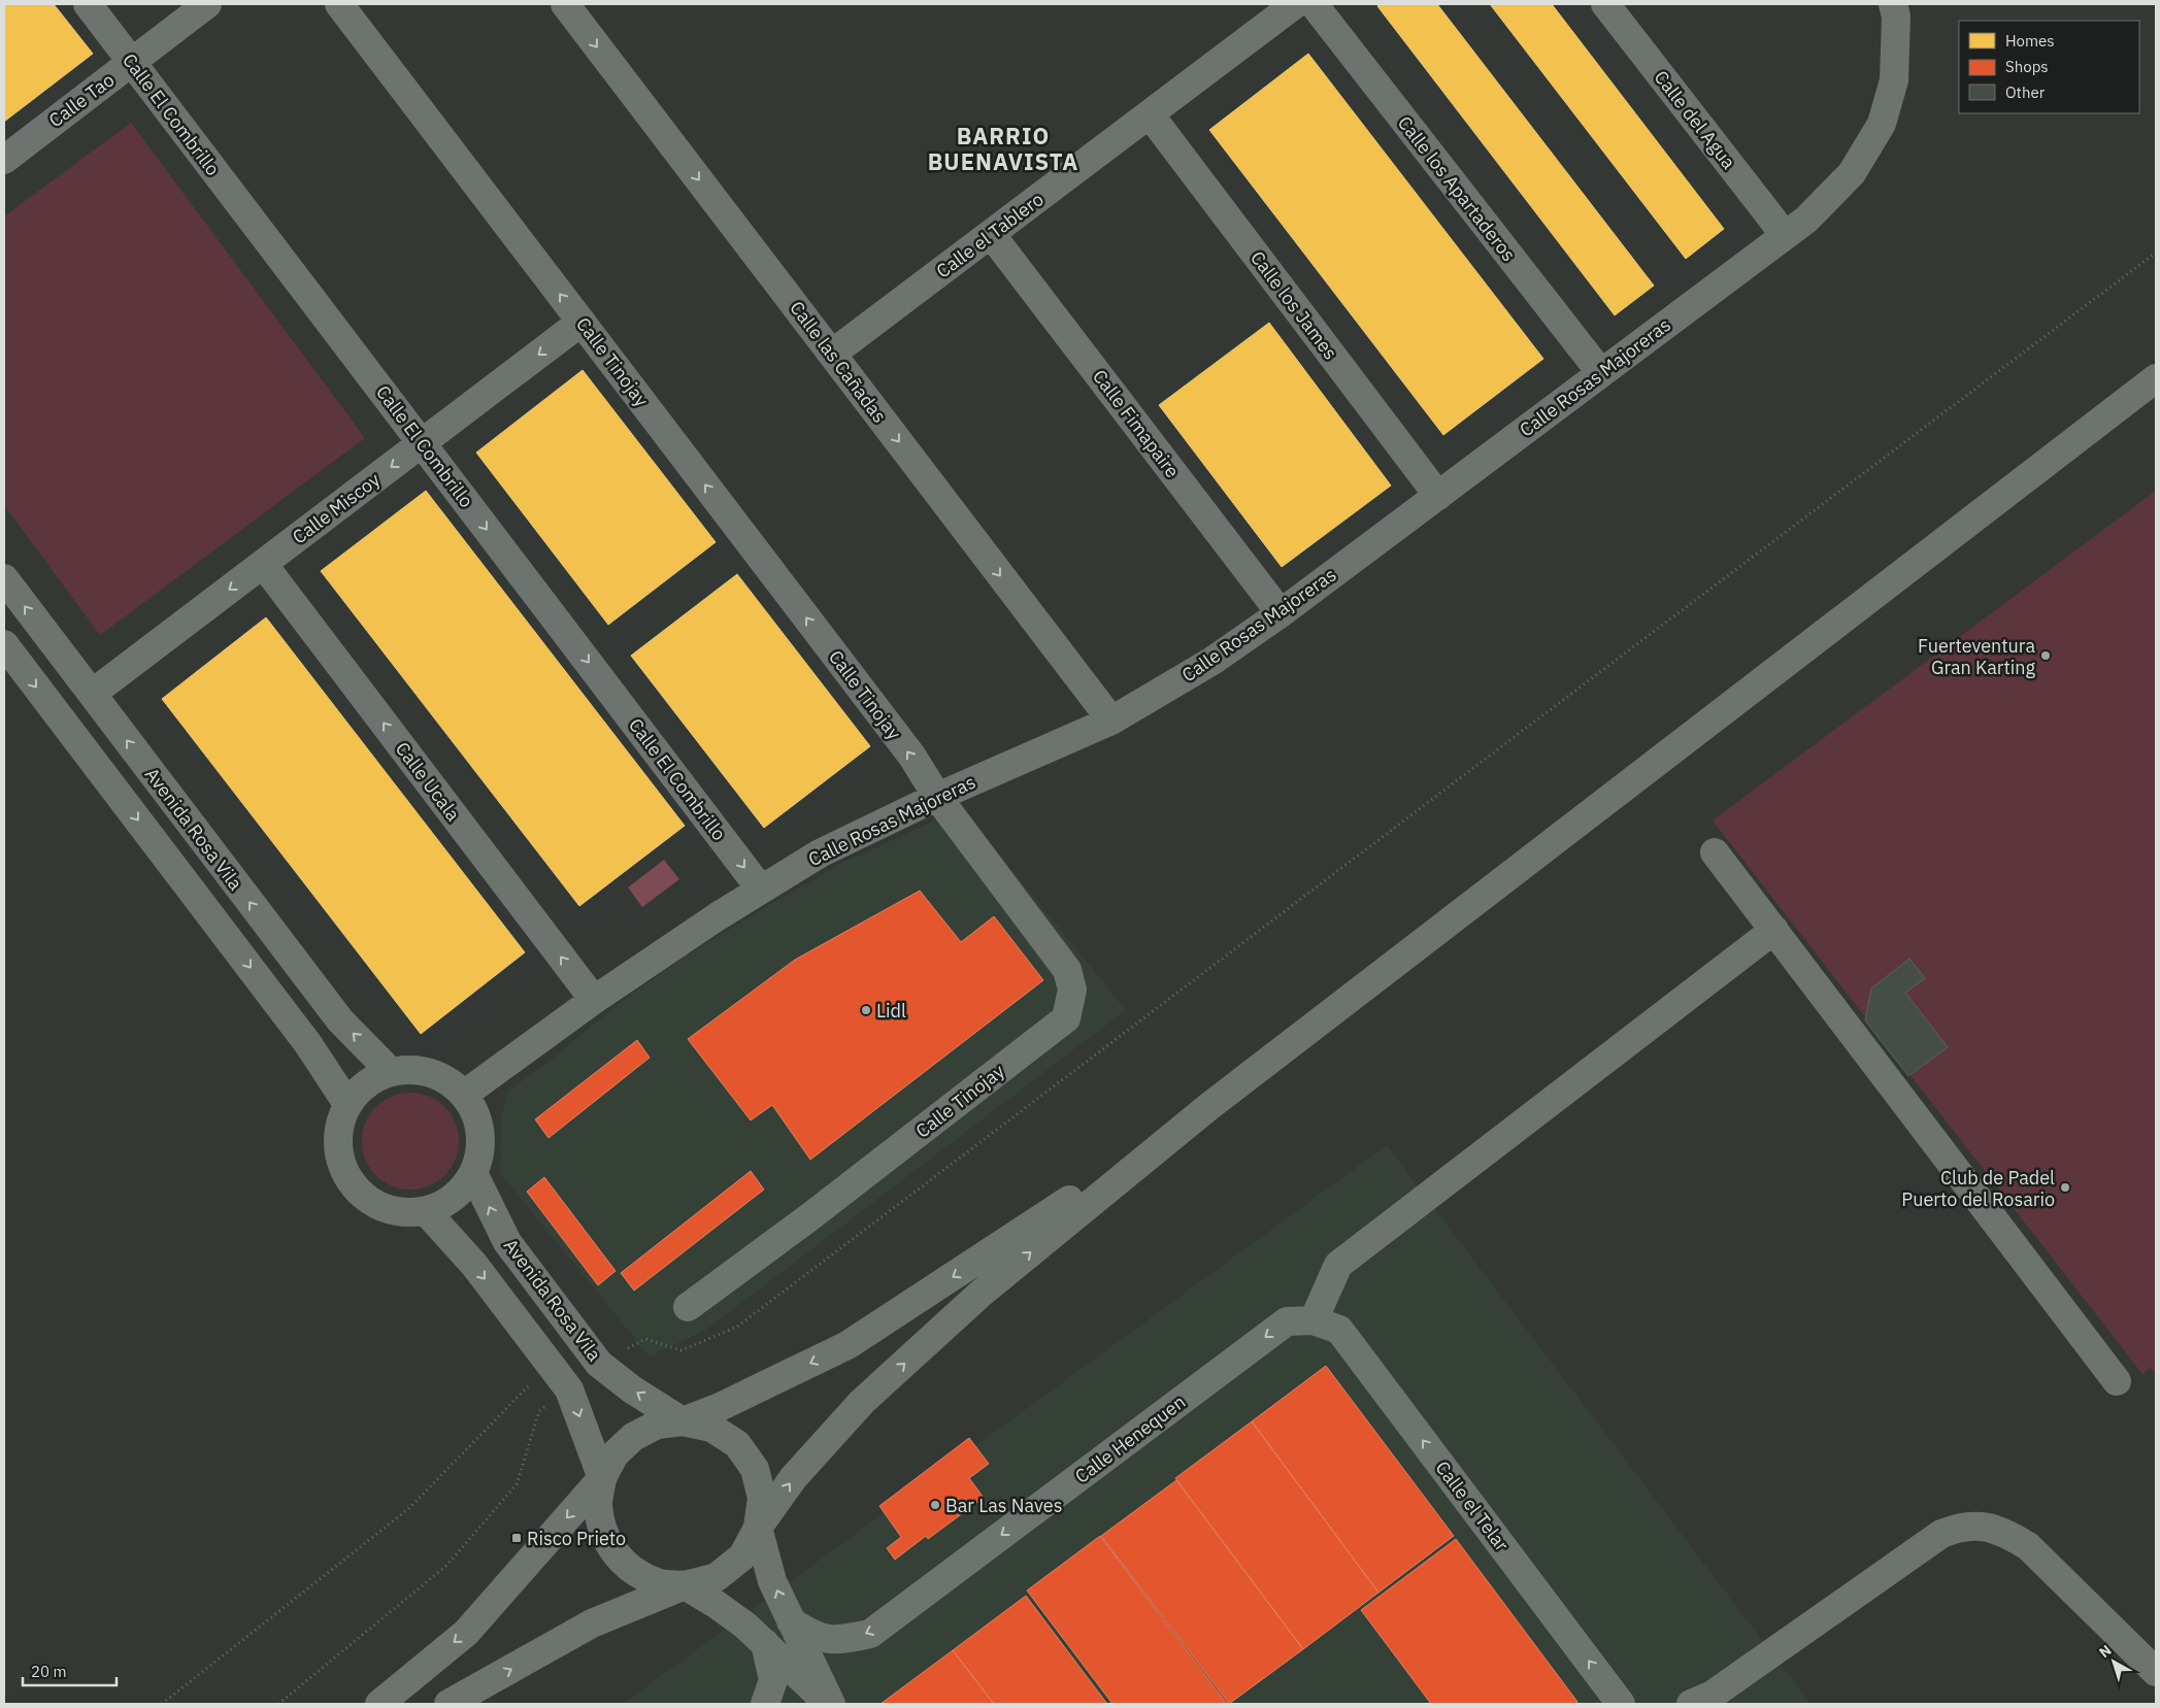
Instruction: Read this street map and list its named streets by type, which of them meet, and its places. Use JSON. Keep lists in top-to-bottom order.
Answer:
{
  "streets": {
    "street": [
      "Calle Tao",
      "Calle El Combrillo",
      "Calle del Agua",
      "Calle los Apartaderos",
      "Calle el Tablero",
      "Calle los James",
      "Calle Tinojay",
      "Calle las Cañadas",
      "Calle Rosas Majoreras",
      "Calle Fimapaire",
      "Calle Miscoy",
      "Calle Ucala",
      "Avenida Rosa Vila",
      "Calle Henequen",
      "Calle el Telar"
    ]
  },
  "crossings": [
    ["Calle Tao", "Calle El Combrillo"],
    ["Calle El Combrillo", "Calle Rosas Majoreras"],
    ["Calle El Combrillo", "Calle Miscoy"],
    ["Calle del Agua", "Calle Rosas Majoreras"],
    ["Calle los Apartaderos", "Calle Rosas Majoreras"],
    ["Calle el Tablero", "Calle los James"],
    ["Calle el Tablero", "Calle las Cañadas"],
    ["Calle el Tablero", "Calle Fimapaire"],
    ["Calle los James", "Calle Rosas Majoreras"],
    ["Calle Tinojay", "Calle Rosas Majoreras"],
    ["Calle Tinojay", "Calle Miscoy"],
    ["Calle las Cañadas", "Calle Rosas Majoreras"],
    ["Calle Rosas Majoreras", "Calle Fimapaire"],
    ["Calle Rosas Majoreras", "Calle Ucala"],
    ["Calle Rosas Majoreras", "Avenida Rosa Vila"],
    ["Calle Miscoy", "Calle Ucala"],
    ["Calle Miscoy", "Avenida Rosa Vila"],
    ["Calle Henequen", "Calle el Telar"]
  ],
  "one_way": [
    "Calle El Combrillo",
    "Calle Tinojay",
    "Calle las Cañadas",
    "Calle Miscoy",
    "Calle el Telar"
  ],
  "districts": ["BARRIO BUENAVISTA"],
  "places": {
    "other": [
      "Fuerteventura Gran Karting",
      "Lidl",
      "Club de Padel Puerto del Rosario",
      "Bar Las Naves"
    ],
    "transit": ["Risco Prieto"]
  },
  "legend": ["Homes", "Shops", "Other"],
  "scale_bar": "20 m",
  "north": "top left"
}
